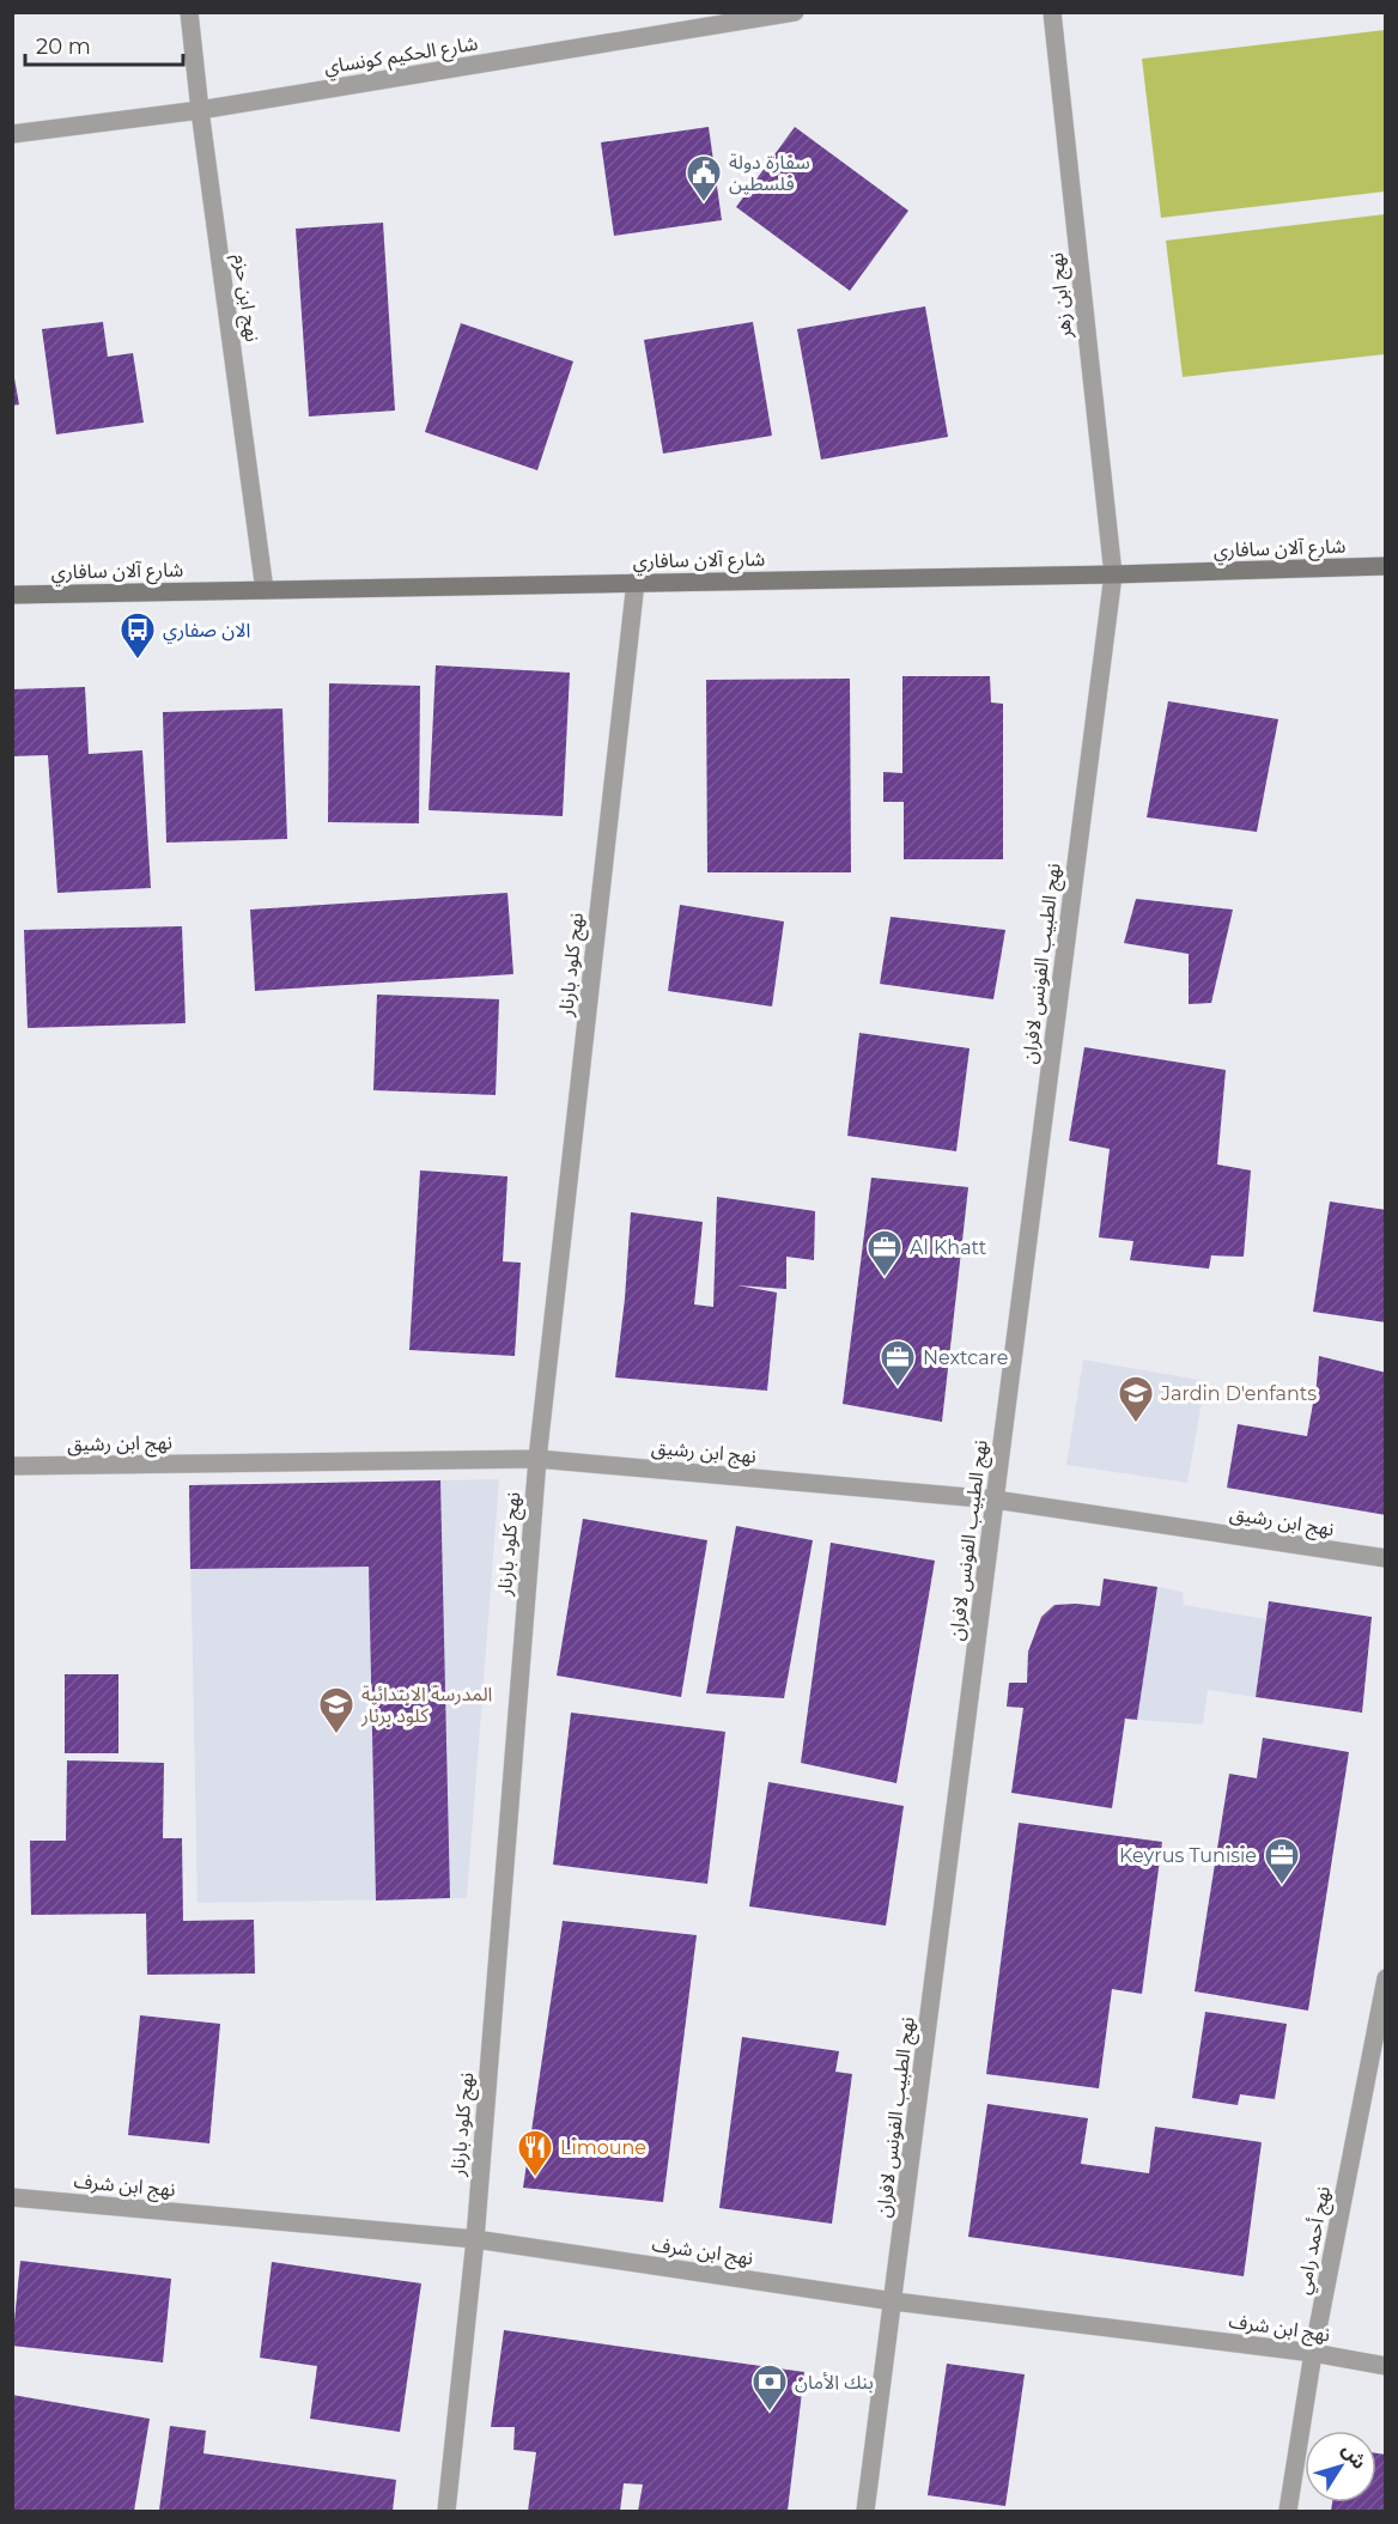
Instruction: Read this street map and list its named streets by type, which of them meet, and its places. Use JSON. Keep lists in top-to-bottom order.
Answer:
{
  "streets": {
    "street": [
      "شارع الحكيم كونساي",
      "نهج ابن زهر",
      "نهج ابن حزم",
      "شارع آلان سافاري",
      "نهج الطبيب الفونس لافران",
      "نهج كلود بارنار",
      "نهج ابن رشيق",
      "نهج ابن شرف",
      "نهج أحمد رامي"
    ]
  },
  "crossings": [
    ["شارع الحكيم كونساي", "نهج ابن حزم"],
    ["نهج ابن زهر", "شارع آلان سافاري"],
    ["نهج ابن زهر", "نهج الطبيب الفونس لافران"],
    ["نهج ابن حزم", "شارع آلان سافاري"],
    ["شارع آلان سافاري", "نهج الطبيب الفونس لافران"],
    ["شارع آلان سافاري", "نهج كلود بارنار"],
    ["نهج الطبيب الفونس لافران", "نهج ابن رشيق"],
    ["نهج الطبيب الفونس لافران", "نهج ابن شرف"],
    ["نهج كلود بارنار", "نهج ابن رشيق"],
    ["نهج كلود بارنار", "نهج ابن شرف"],
    ["نهج ابن شرف", "نهج أحمد رامي"]
  ],
  "places": {
    "public building": ["سفارة دولة فلسطين"],
    "bus stop": ["الان صفاري"],
    "office": ["Al Khatt", "Nextcare", "Keyrus Tunisie"],
    "school or university": ["Jardin D'enfants", "المدرسة الابتدائية كلود برنار"],
    "restaurant": ["Limoune"],
    "bank": ["بنك الأمان"]
  },
  "scale_bar": "20 m",
  "north": "top right"
}
